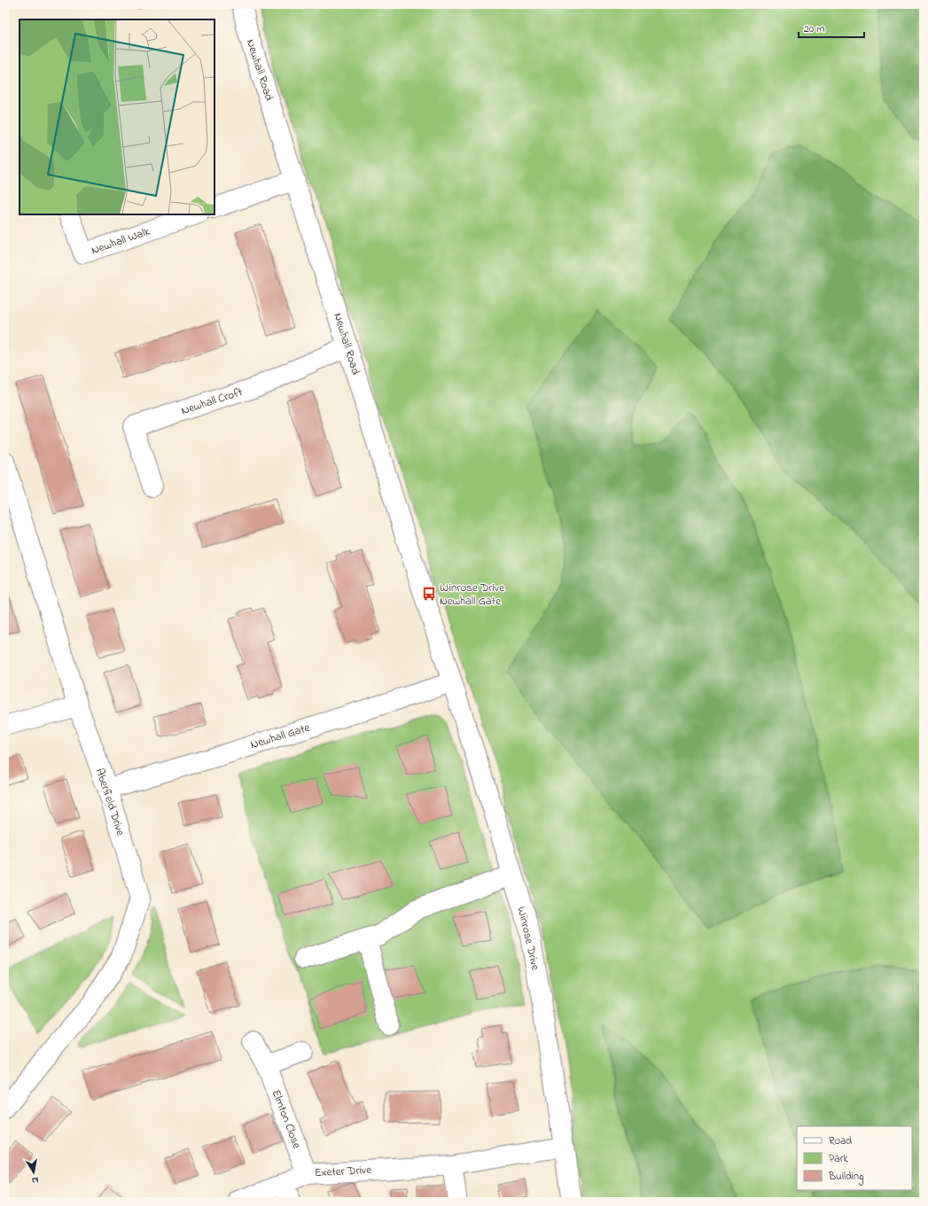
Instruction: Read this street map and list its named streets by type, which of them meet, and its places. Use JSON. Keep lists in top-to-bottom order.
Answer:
{
  "streets": {
    "street": [
      "Newhall Road",
      "Newhall Walk",
      "Newhall Croft",
      "Newhall Gate",
      "Aberfield Drive",
      "Winrose Drive",
      "Elmton Close",
      "Exeter Drive"
    ]
  },
  "crossings": [
    ["Newhall Road", "Newhall Croft"],
    ["Newhall Road", "Newhall Gate"],
    ["Newhall Road", "Winrose Drive"],
    ["Newhall Gate", "Aberfield Drive"],
    ["Newhall Gate", "Winrose Drive"],
    ["Winrose Drive", "Exeter Drive"],
    ["Elmton Close", "Exeter Drive"]
  ],
  "places": {
    "bus stop": ["Winrose Drive Newhall Gate"]
  },
  "legend": ["Road", "Park", "Building"],
  "scale_bar": "20 m",
  "north": "bottom"
}
